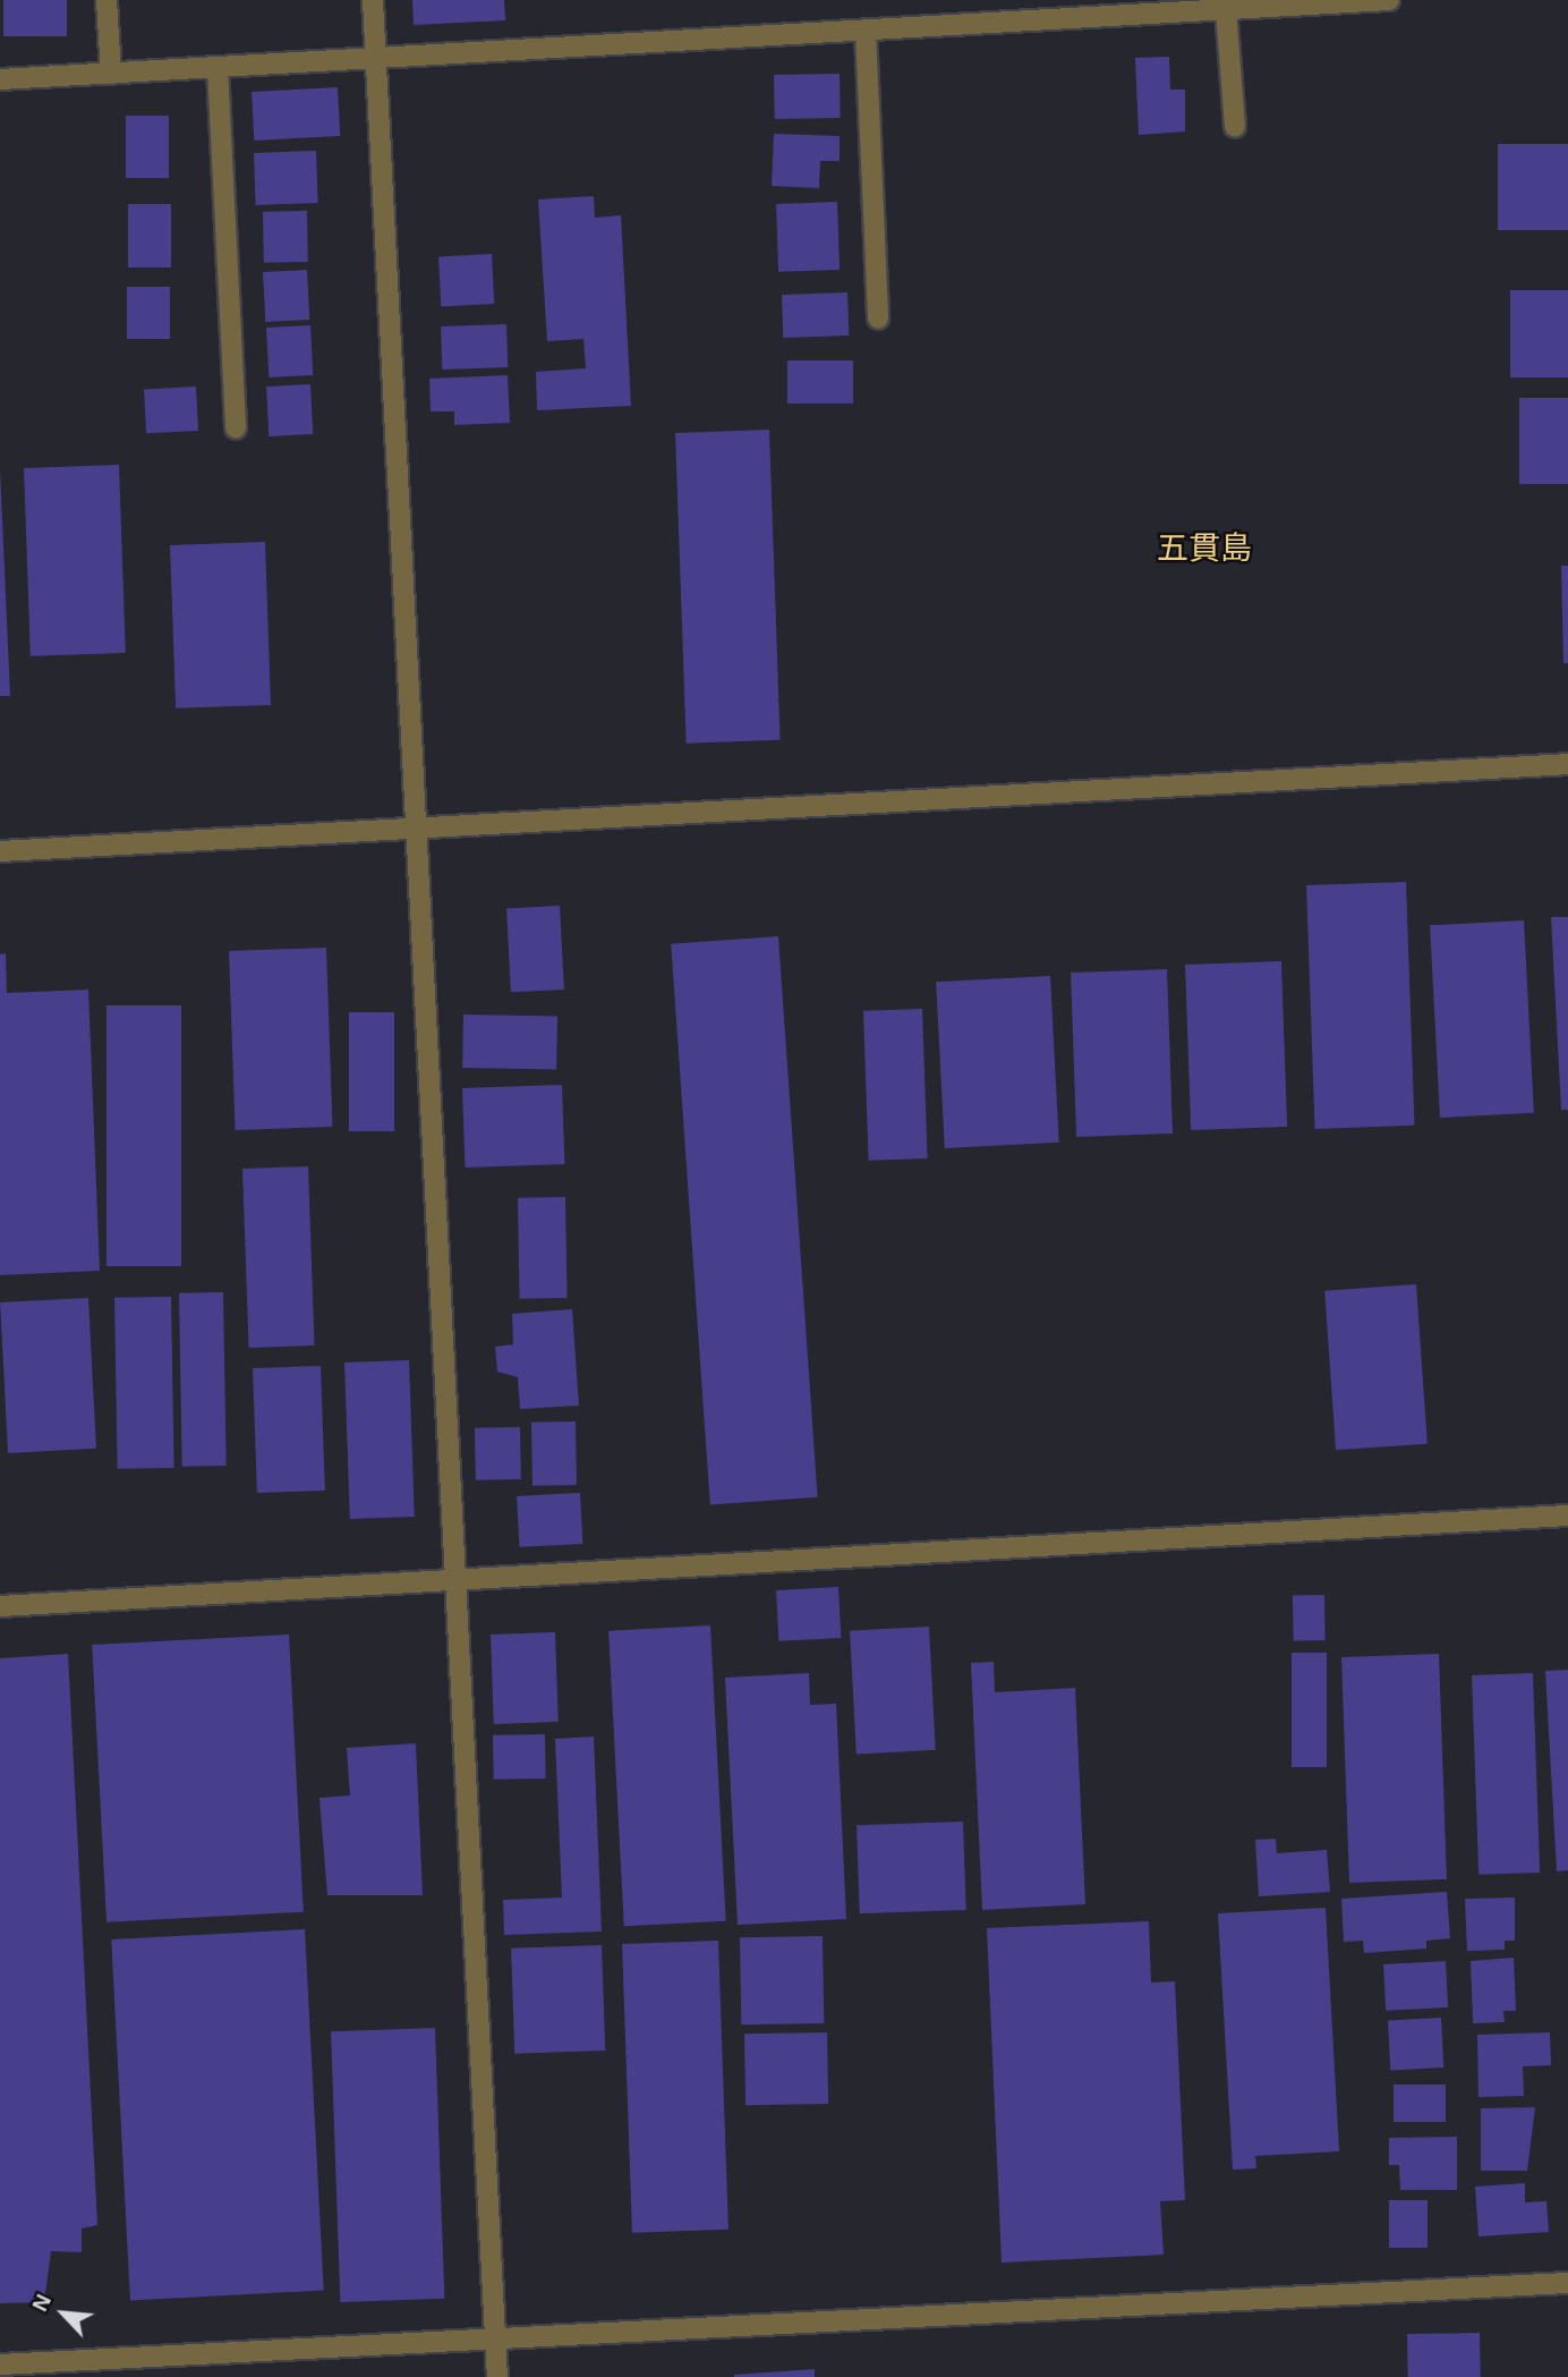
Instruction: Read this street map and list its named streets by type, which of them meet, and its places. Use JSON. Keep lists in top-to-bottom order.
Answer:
{
  "districts": ["五貫島"],
  "north": "top left"
}
